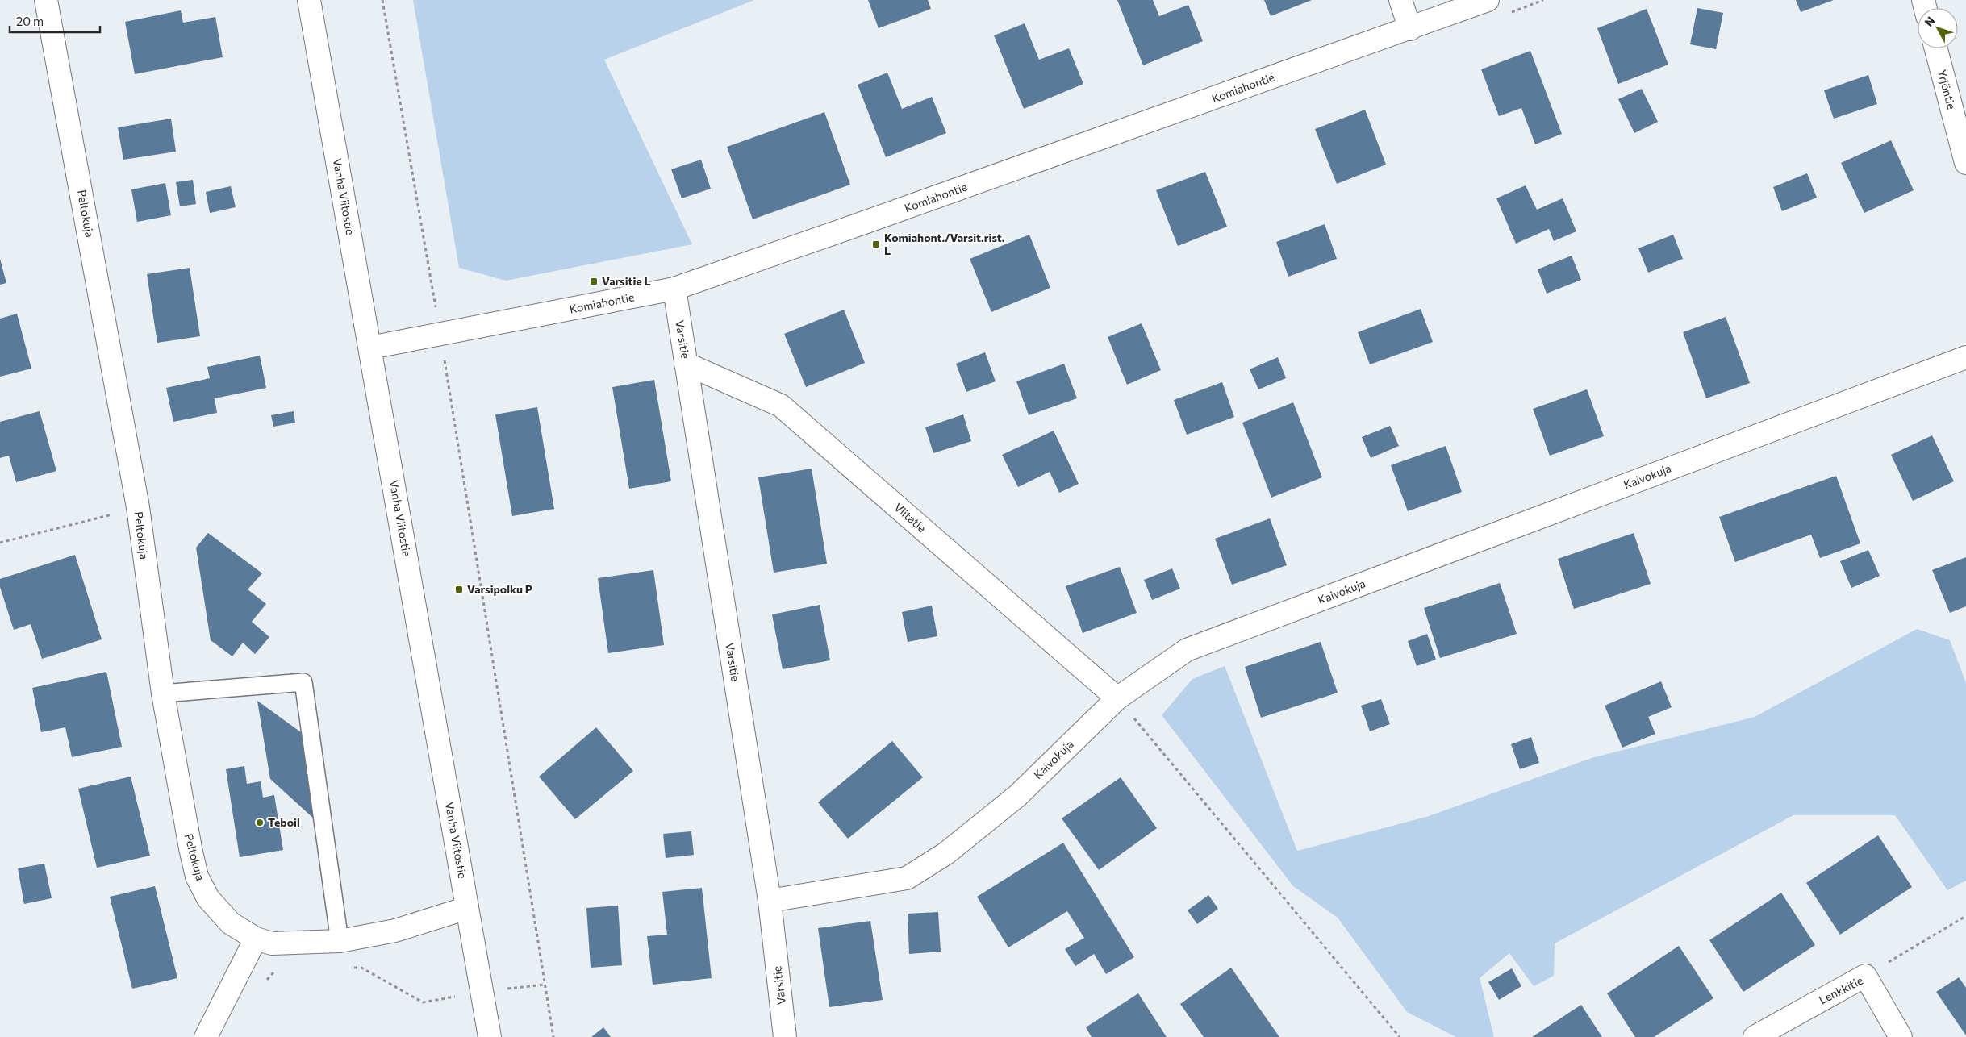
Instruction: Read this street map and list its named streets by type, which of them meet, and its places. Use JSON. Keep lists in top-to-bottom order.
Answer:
{
  "streets": {
    "street": [
      "Komiahontie",
      "Yrjöntie",
      "Vanha Viitostie",
      "Peltokuja",
      "Varsitie",
      "Kaivokuja",
      "Viitatie",
      "Lenkkitie"
    ]
  },
  "crossings": [
    ["Komiahontie", "Vanha Viitostie"],
    ["Komiahontie", "Varsitie"],
    ["Vanha Viitostie", "Peltokuja"],
    ["Varsitie", "Kaivokuja"],
    ["Varsitie", "Viitatie"],
    ["Kaivokuja", "Viitatie"]
  ],
  "places": {
    "transit": ["Komiahont./Varsit.rist. L", "Varsitie L", "Varsipolku P"],
    "other": ["Teboil"]
  },
  "scale_bar": "20 m",
  "north": "top left"
}
